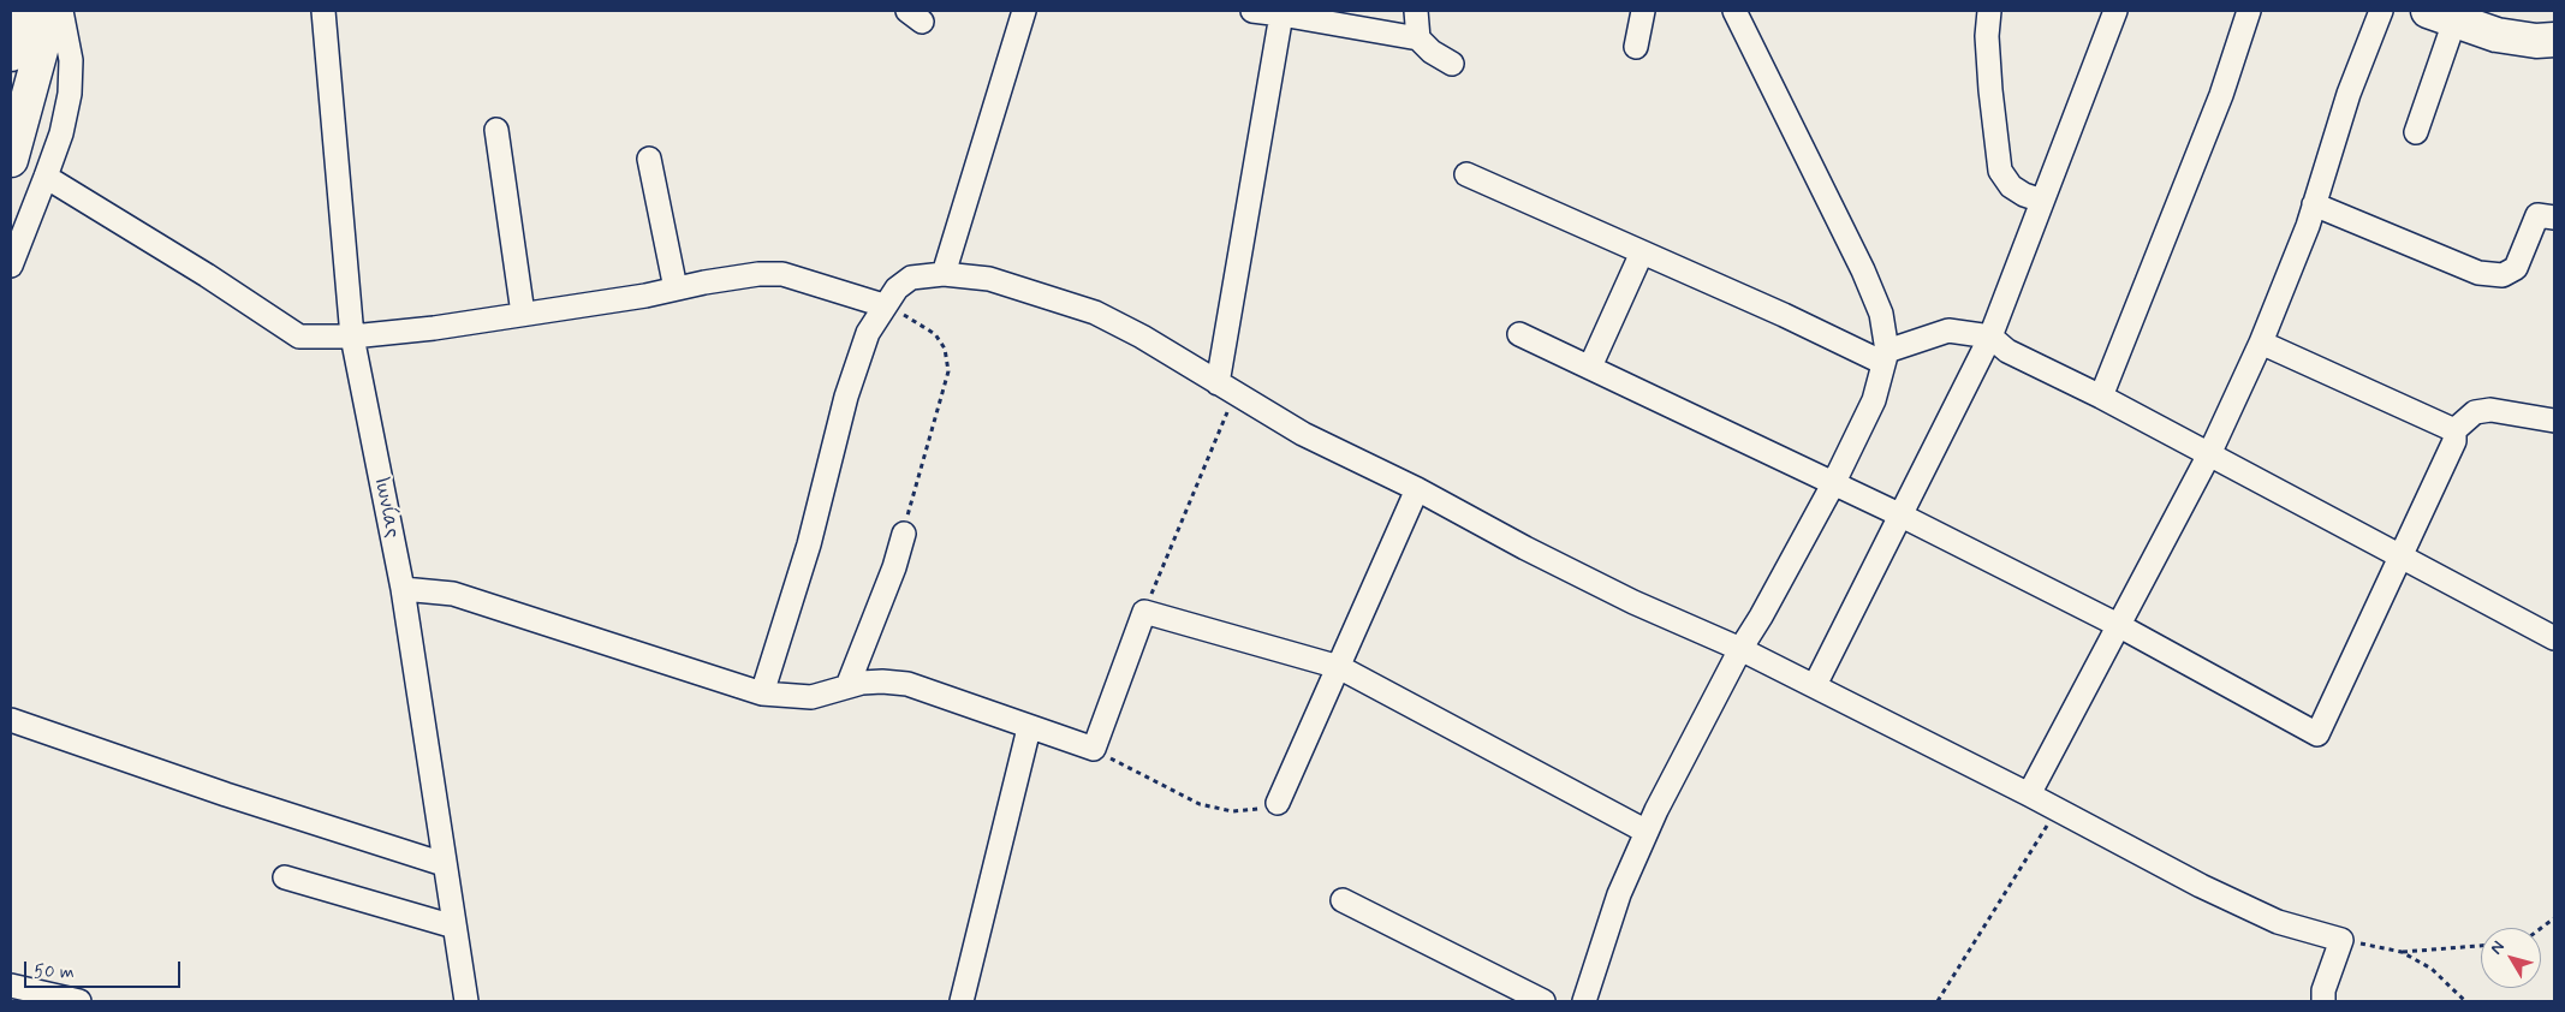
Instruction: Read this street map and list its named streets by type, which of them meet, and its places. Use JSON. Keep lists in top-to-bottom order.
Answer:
{
  "streets": {
    "street": ["Ιωνίας"]
  },
  "scale_bar": "50 m",
  "north": "top left"
}
